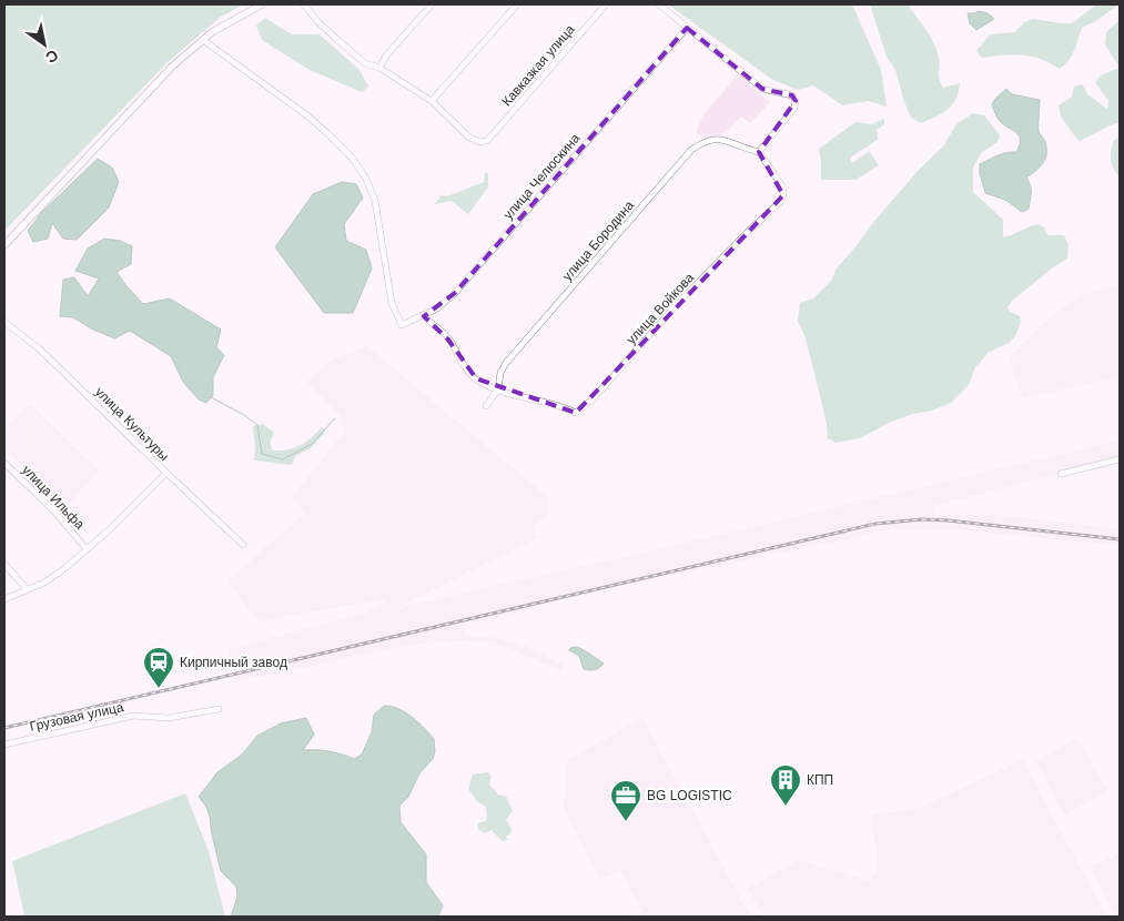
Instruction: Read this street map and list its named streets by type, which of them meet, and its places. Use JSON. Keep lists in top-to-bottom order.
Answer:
{
  "streets": {
    "street": [
      "Кавказкая улица",
      "улица Челюскина",
      "улица Бородина",
      "улица Войкова",
      "улица Культуры",
      "улица Ильфа",
      "Грузовая улица"
    ]
  },
  "crossings": [
    ["улица Бородина", "улица Войкова"]
  ],
  "places": {
    "station": ["Кирпичный завод"],
    "building": ["КПП"],
    "office": ["BG LOGISTIC"]
  },
  "north": "bottom right"
}
